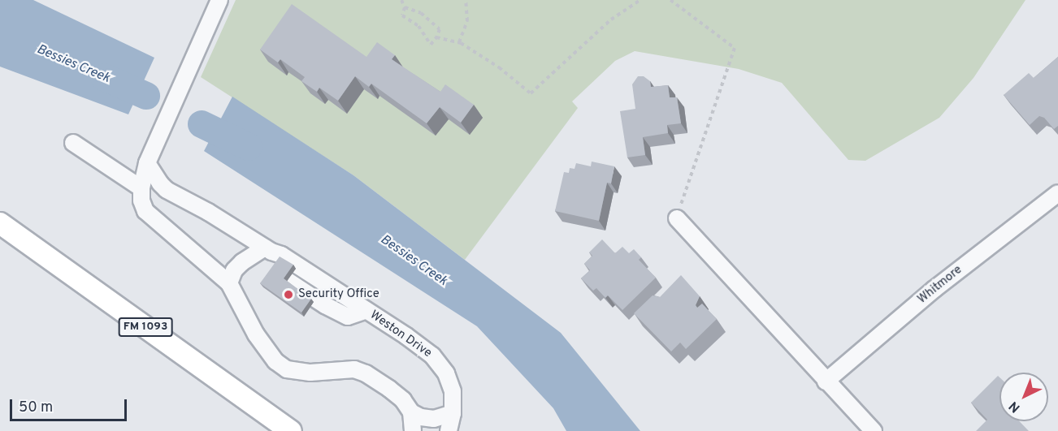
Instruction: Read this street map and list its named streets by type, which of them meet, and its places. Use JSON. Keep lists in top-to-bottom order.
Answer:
{
  "streets": {
    "main road": ["FM 1093"],
    "street": ["Whitmore", "Weston Drive"]
  },
  "water": ["Bessies Creek"],
  "places": ["Security Office"],
  "scale_bar": "50 m",
  "north": "bottom left"
}
